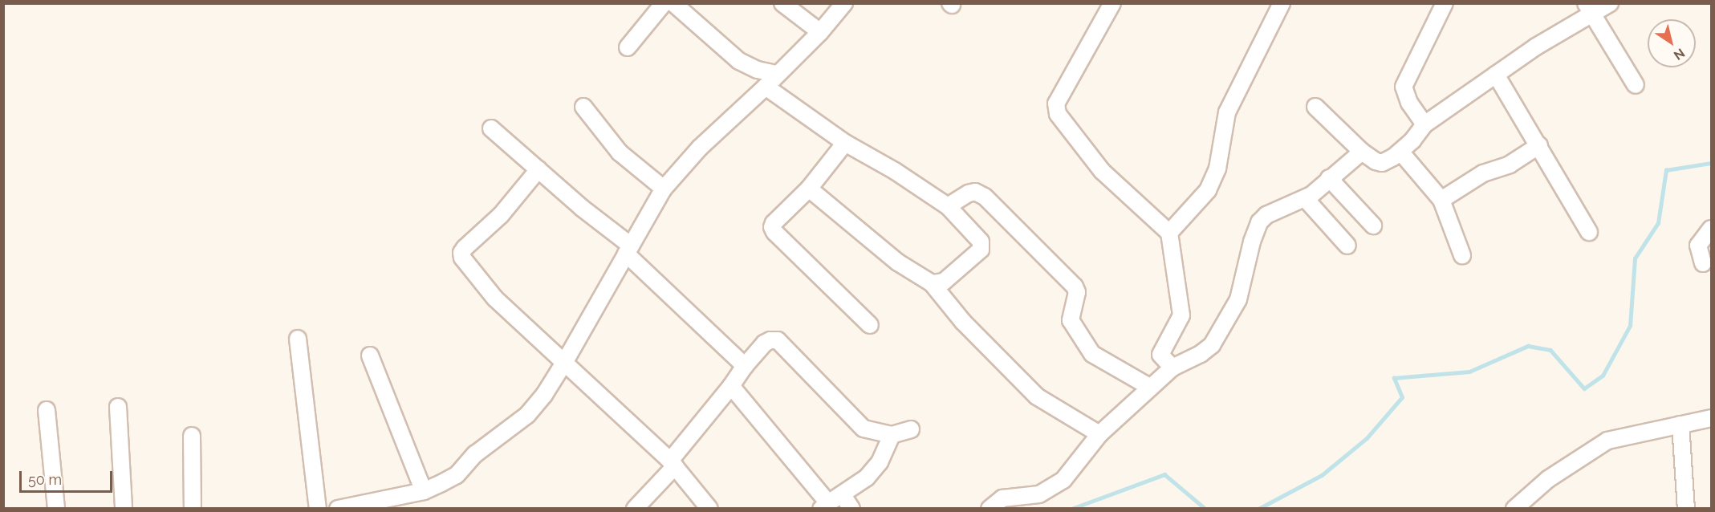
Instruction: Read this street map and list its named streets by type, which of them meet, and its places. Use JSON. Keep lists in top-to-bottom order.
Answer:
{
  "scale_bar": "50 m",
  "north": "bottom right"
}
